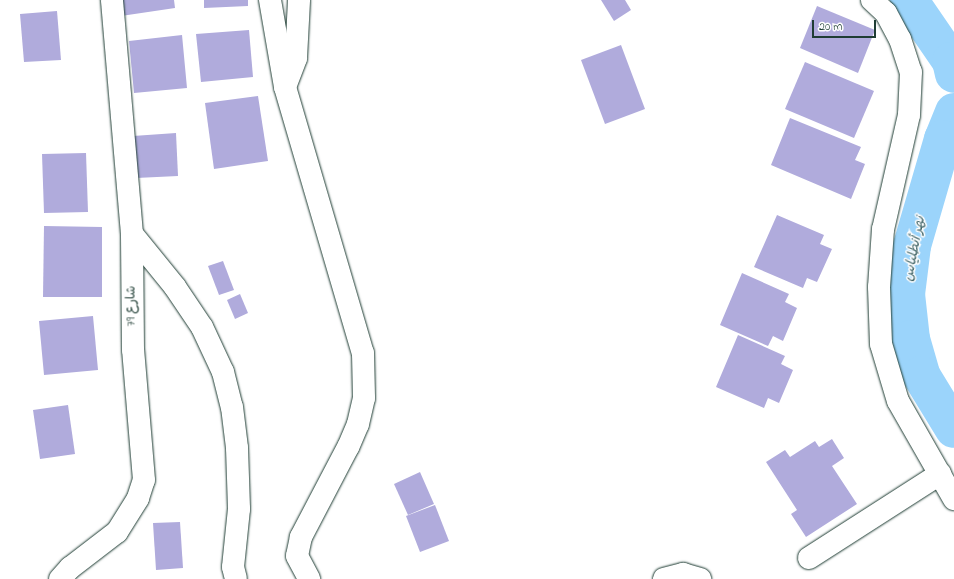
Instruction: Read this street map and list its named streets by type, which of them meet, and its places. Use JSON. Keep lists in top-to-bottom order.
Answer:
{
  "streets": {
    "street": ["شارع 79"]
  },
  "water": ["نهر أنطلياس"],
  "scale_bar": "20 m"
}
